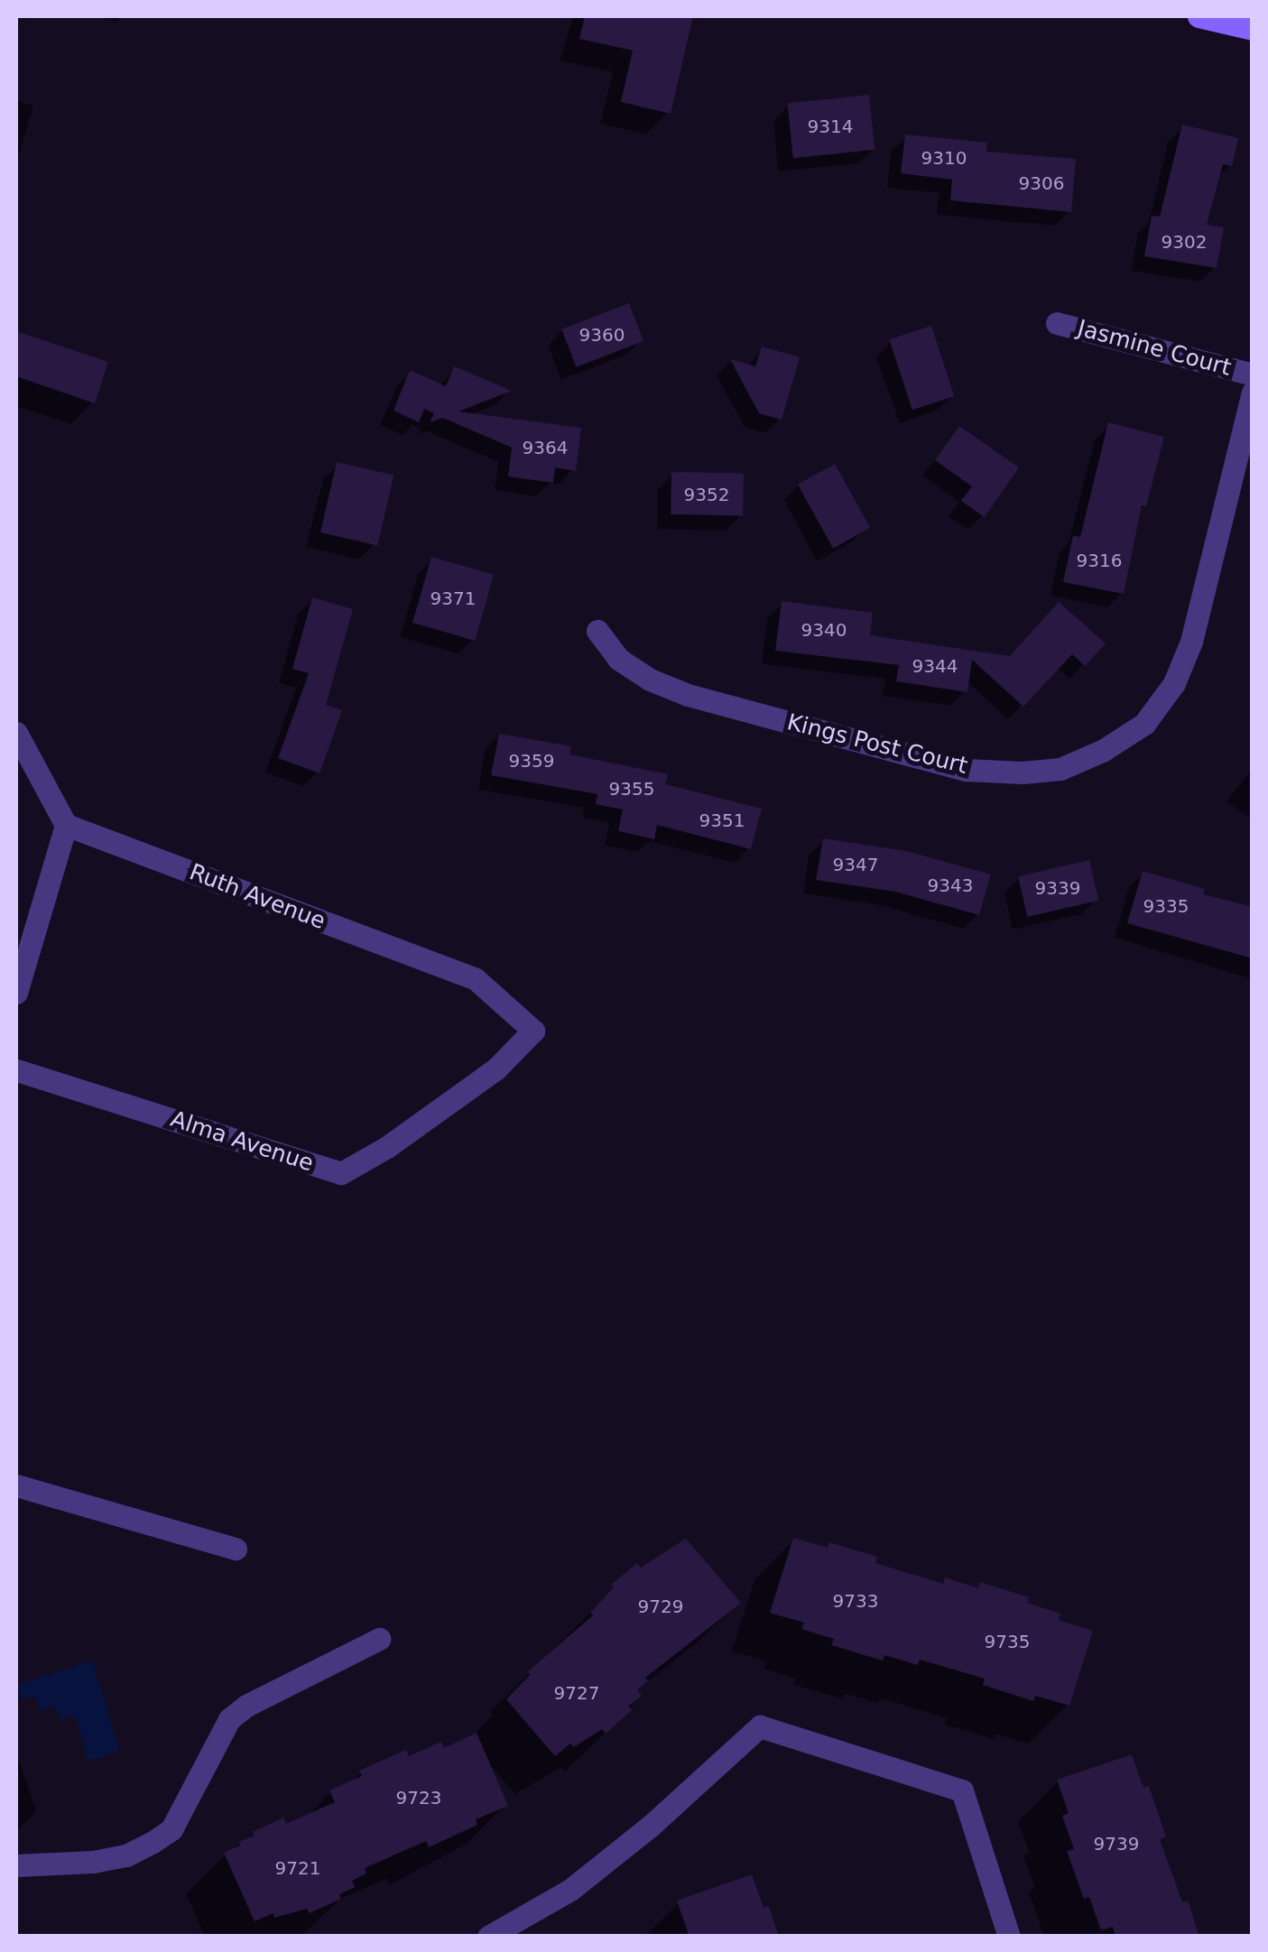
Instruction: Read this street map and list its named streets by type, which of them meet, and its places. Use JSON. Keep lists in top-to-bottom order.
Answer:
{
  "streets": {
    "street": [
      "Jasmine Court",
      "Kings Post Court",
      "Ruth Avenue",
      "Alma Avenue"
    ]
  },
  "crossings": [
    ["Ruth Avenue", "Alma Avenue"]
  ],
  "house_numbers": [
    "9314",
    "9310",
    "9306",
    "9302",
    "9360",
    "9364",
    "9352",
    "9316",
    "9371",
    "9340",
    "9344",
    "9359",
    "9355",
    "9351",
    "9347",
    "9343",
    "9339",
    "9335",
    "9733",
    "9729",
    "9735",
    "9727",
    "9723",
    "9739",
    "9721"
  ]
}
